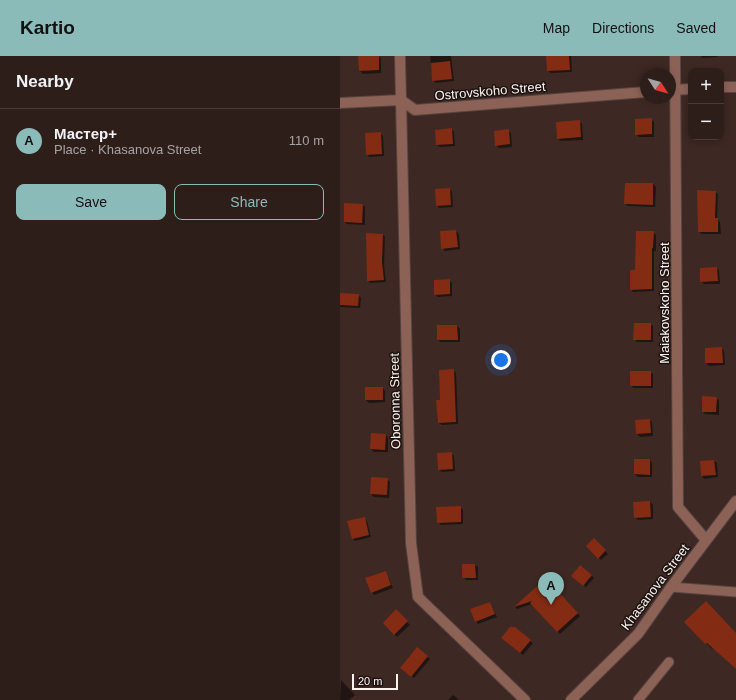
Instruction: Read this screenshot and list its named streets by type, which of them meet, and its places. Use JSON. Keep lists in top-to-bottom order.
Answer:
{
  "streets": {
    "street": [
      "Ostrovskoho Street",
      "Maiakovskoho Street",
      "Oboronna Street",
      "Khasanova Street"
    ]
  },
  "crossings": [
    ["Ostrovskoho Street", "Oboronna Street"],
    ["Maiakovskoho Street", "Khasanova Street"]
  ],
  "scale_bar": "20 m",
  "north": "bottom right",
  "page": {
    "header": "Kartio",
    "nav": ["Map", "Directions", "Saved"],
    "heading": "Nearby",
    "map_buttons": ["+", "−"],
    "list": [
      {
        "mark": "A",
        "name": "Мастер+",
        "note": "Place · Khasanova Street",
        "value": "110 m"
      }
    ],
    "buttons": ["Save", "Share"],
    "pins": "A",
    "scale": "20 m"
  }
}
